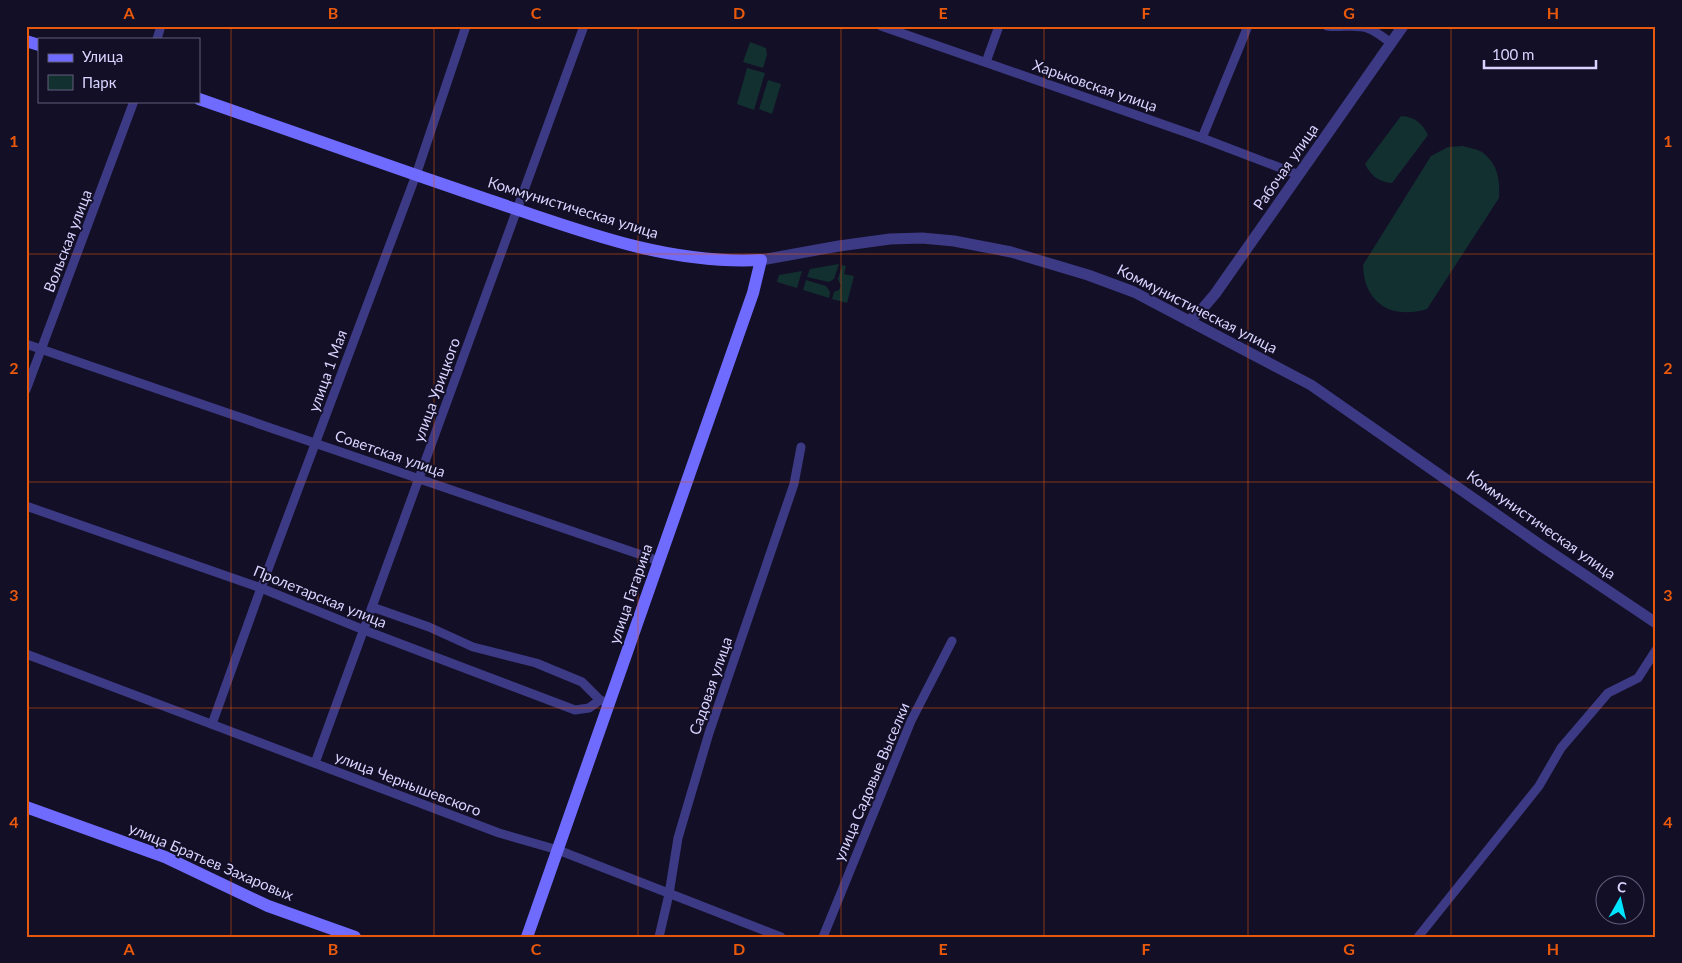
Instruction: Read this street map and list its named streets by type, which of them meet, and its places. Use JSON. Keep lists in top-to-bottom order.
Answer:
{
  "streets": {
    "main road": ["Коммунистическая улица", "улица Гагарина", "улица Братьев Захаровых"],
    "street": [
      "Харьковская улица",
      "Рабочая улица",
      "Вольская улица",
      "улица 1 Мая",
      "улица Урицкого",
      "Советская улица",
      "Пролетарская улица",
      "Садовая улица",
      "улица Садовые Выселки",
      "улица Чернышевского"
    ]
  },
  "crossings": [
    ["Харьковская улица", "Рабочая улица"],
    ["Рабочая улица", "Коммунистическая улица"],
    ["Коммунистическая улица", "улица 1 Мая"],
    ["Коммунистическая улица", "улица Урицкого"],
    ["Коммунистическая улица", "улица Гагарина"],
    ["Вольская улица", "Советская улица"],
    ["улица 1 Мая", "Советская улица"],
    ["улица 1 Мая", "Пролетарская улица"],
    ["улица 1 Мая", "улица Чернышевского"],
    ["улица Урицкого", "Советская улица"],
    ["улица Урицкого", "Пролетарская улица"],
    ["улица Урицкого", "улица Чернышевского"],
    ["Советская улица", "улица Гагарина"],
    ["улица Гагарина", "Пролетарская улица"],
    ["улица Гагарина", "улица Чернышевского"],
    ["Садовая улица", "улица Чернышевского"]
  ],
  "legend": ["Улица", "Парк"],
  "scale_bar": "100 m",
  "north": "top",
  "grid": {
    "columns": [
      "A",
      "B",
      "C",
      "D",
      "E",
      "F",
      "G",
      "H"
    ],
    "rows": [
      "1",
      "2",
      "3",
      "4"
    ]
  }
}
